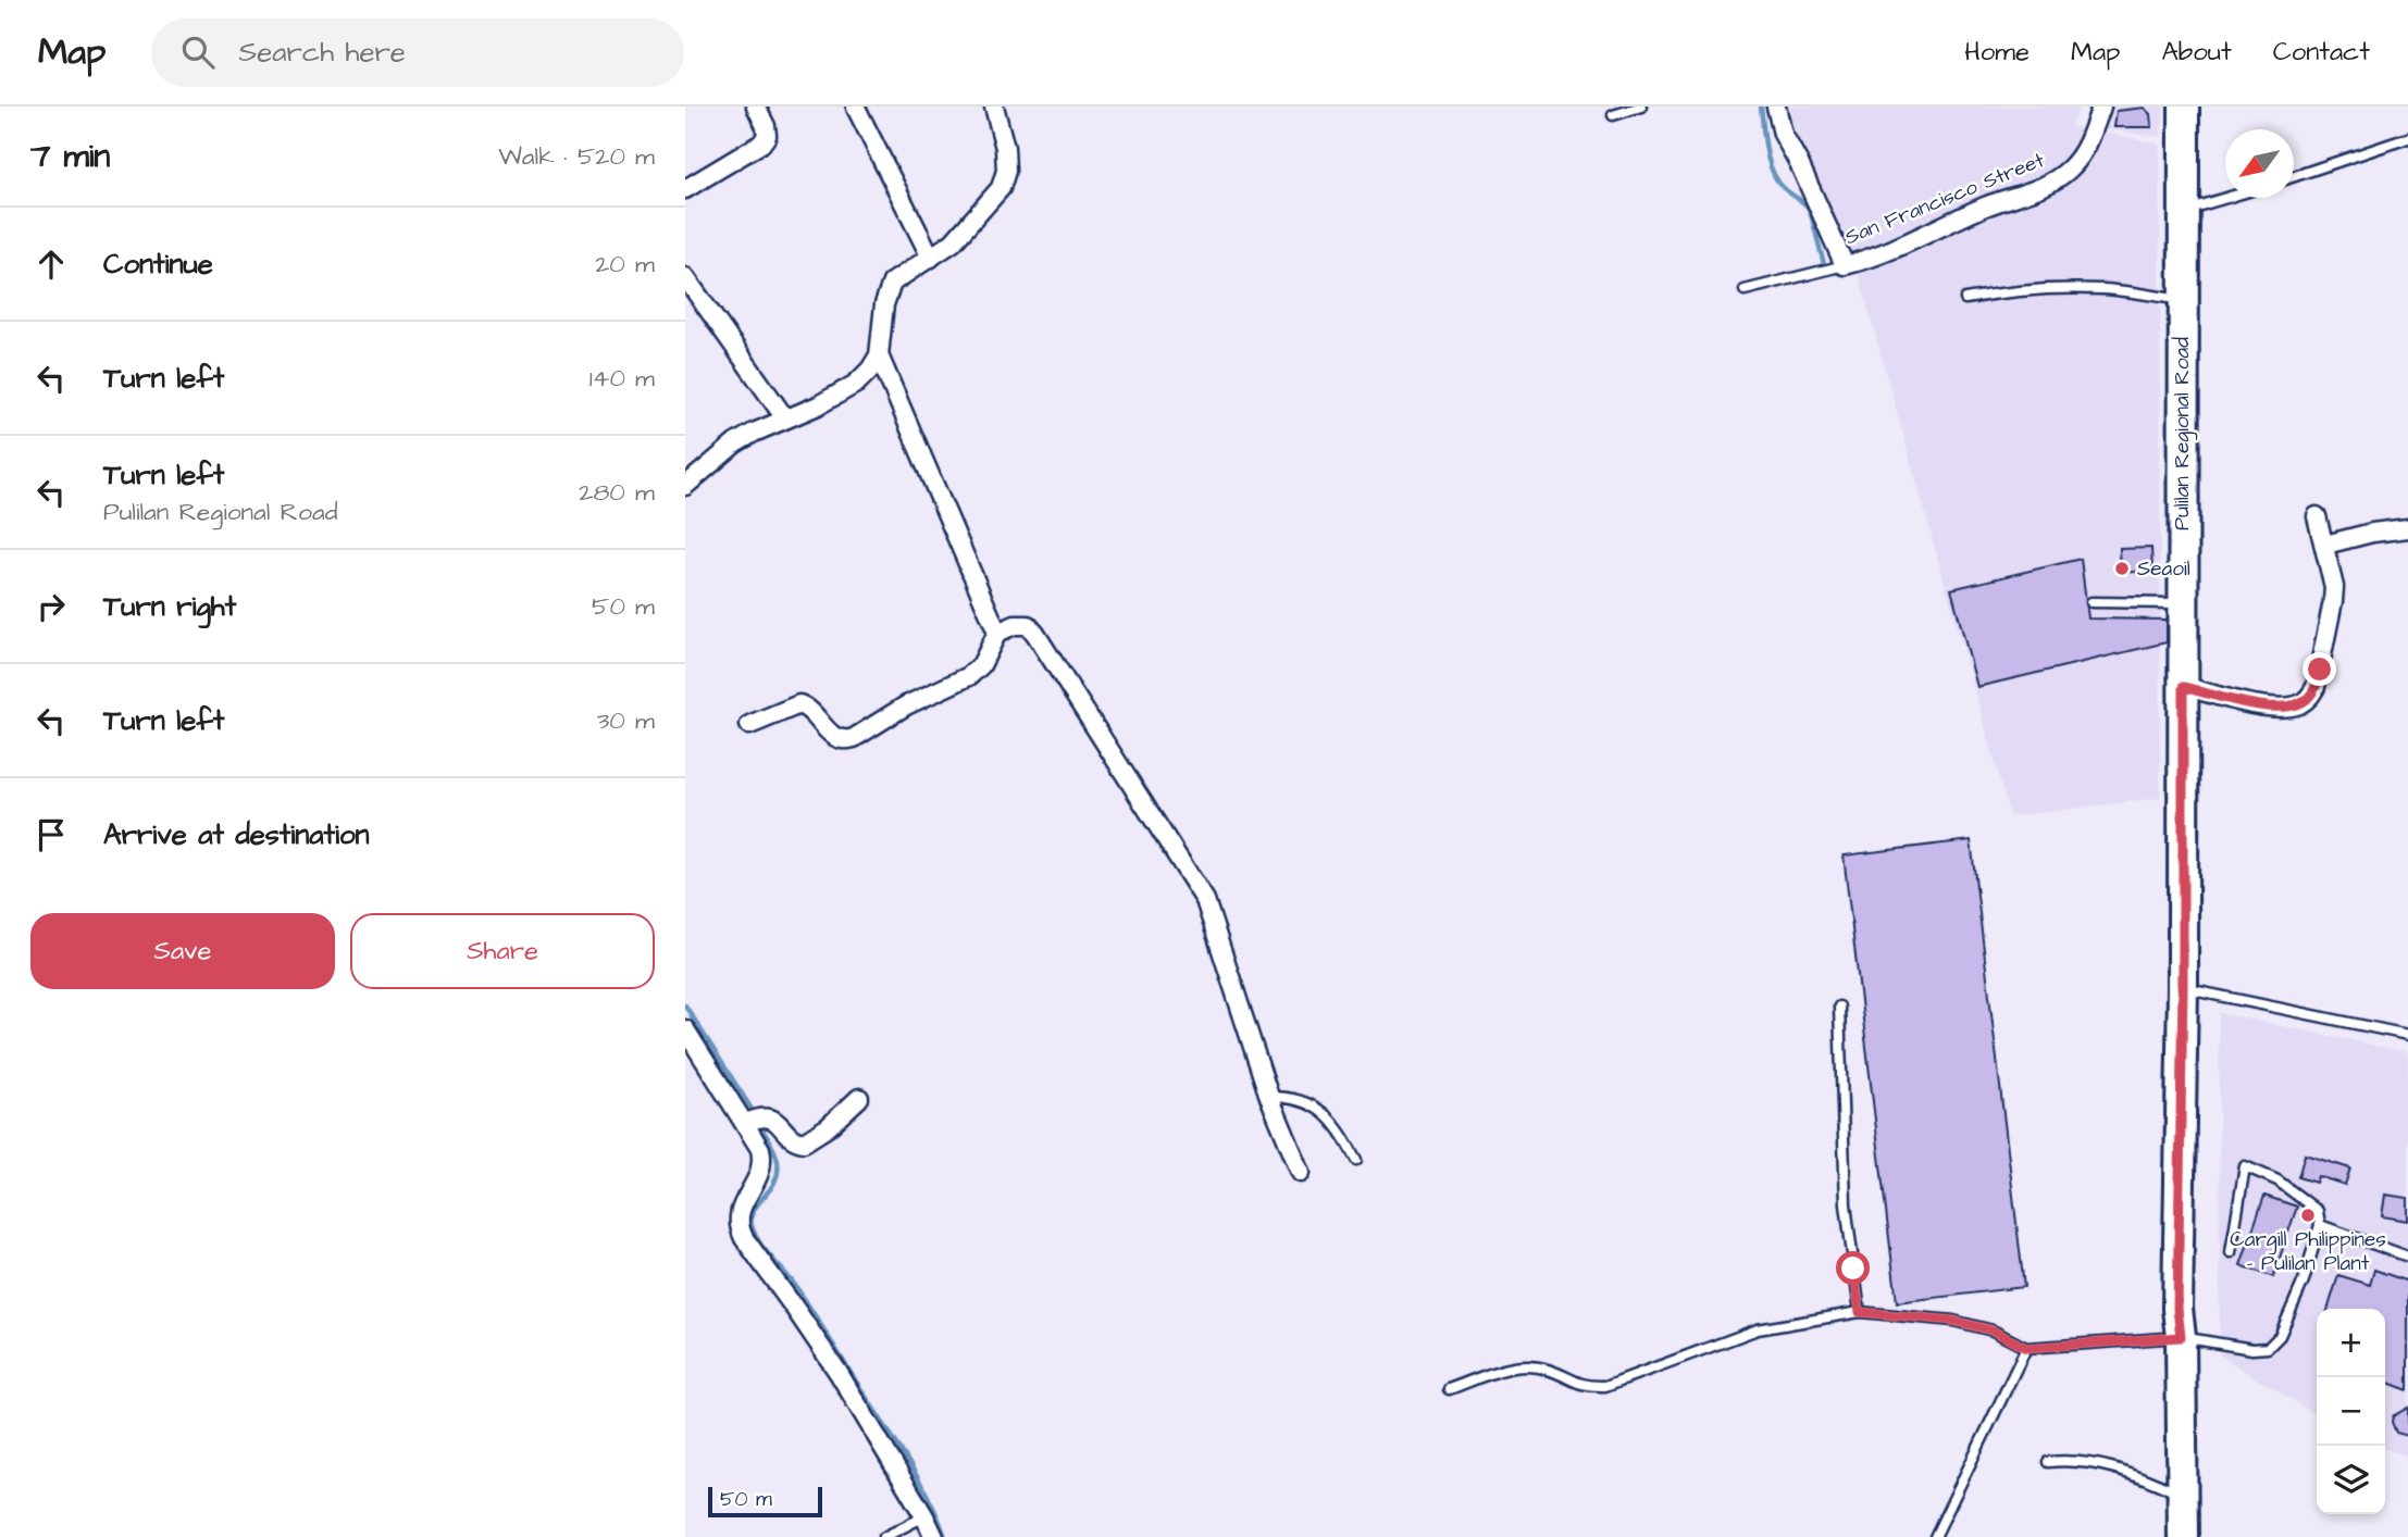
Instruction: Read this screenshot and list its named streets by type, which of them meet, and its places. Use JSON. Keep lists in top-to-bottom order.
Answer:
{
  "streets": {
    "main road": ["Pulilan Regional Road"],
    "street": ["San Francisco Street"]
  },
  "places": ["Seaoil", "Cargill Philippines - Pulilan Plant"],
  "scale_bar": "50 m",
  "north": "bottom left",
  "page": {
    "header": "Map",
    "search": "Search here",
    "nav": [
      "Home",
      "Map",
      "About",
      "Contact"
    ],
    "heading": ["7 min", "Walk · 520 m"],
    "list": [
      ["Continue", "20 m"],
      ["Turn left", "140 m"],
      ["Turn left", "Pulilan Regional Road", "280 m"],
      ["Turn right", "50 m"],
      ["Turn left", "30 m"],
      "Arrive at destination"
    ],
    "buttons": ["Save", "Share"],
    "map_buttons": ["+", "−"],
    "scale": "50 m"
  }
}
